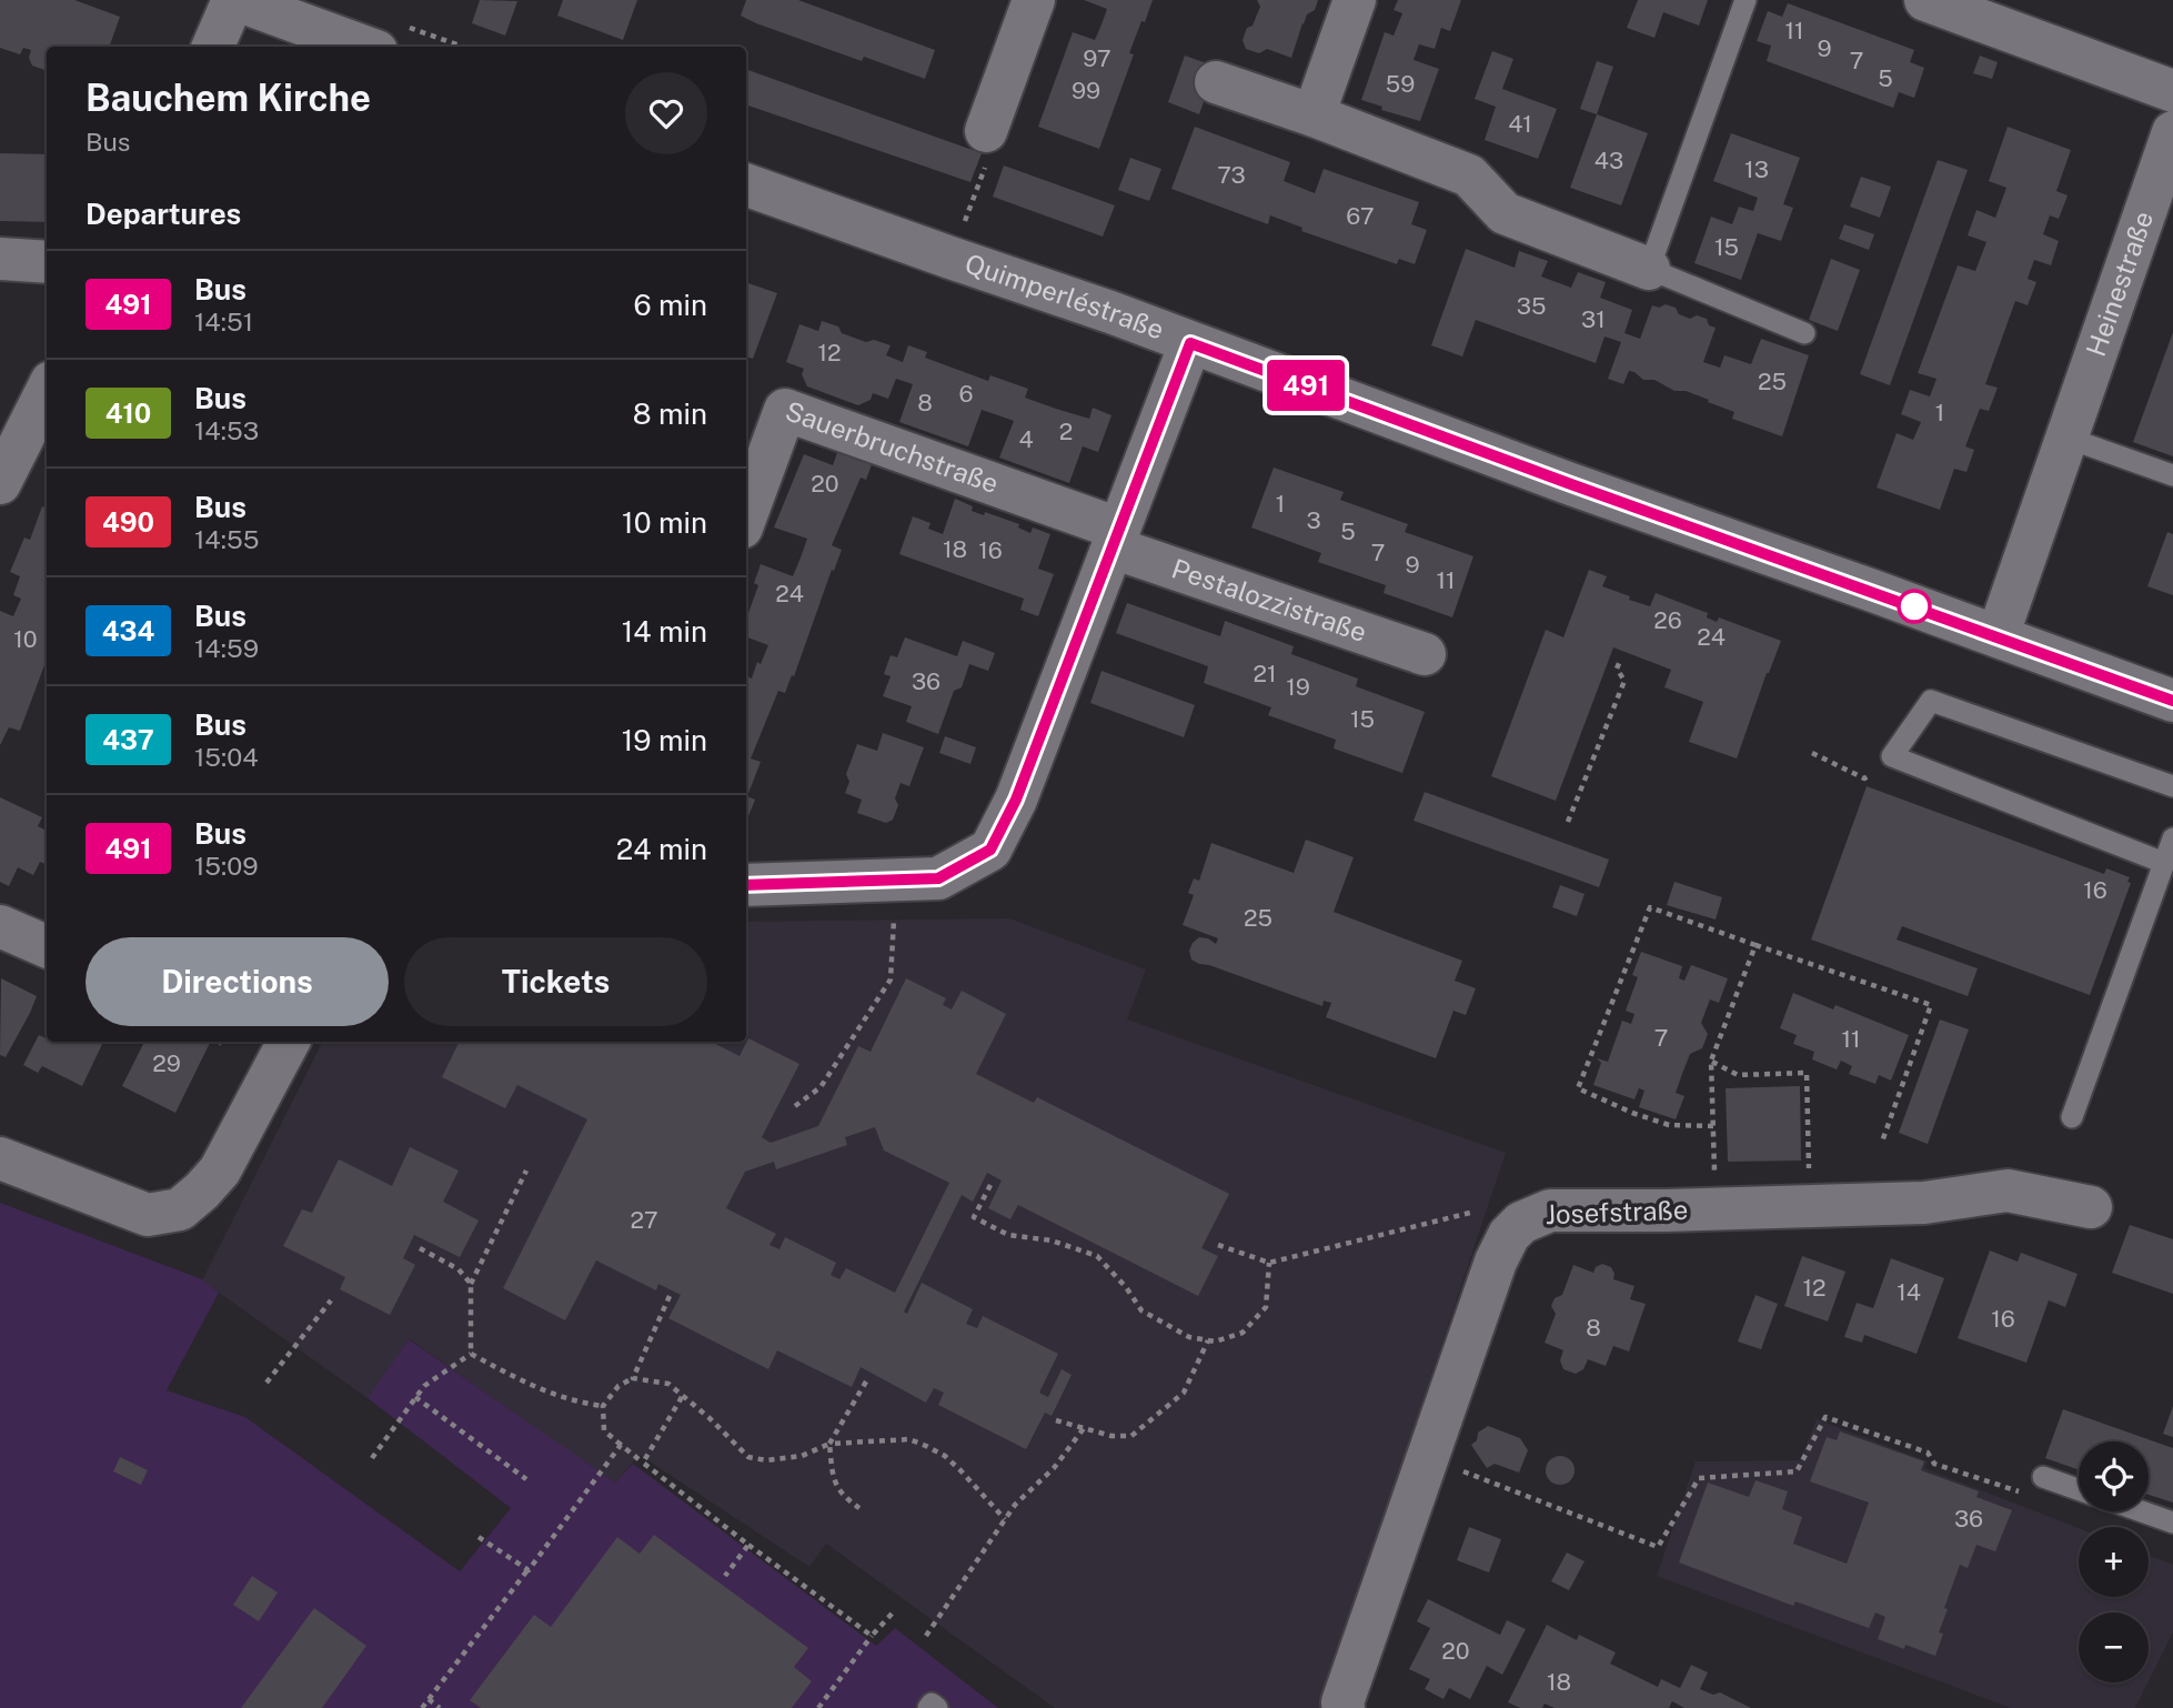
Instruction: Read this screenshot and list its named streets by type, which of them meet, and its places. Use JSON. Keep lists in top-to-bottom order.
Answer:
{
  "streets": {
    "street": [
      "Heinestraße",
      "Quimperléstraße",
      "Sauerbruchstraße",
      "Pestalozzistraße",
      "Josefstraße"
    ]
  },
  "crossings": [
    ["Heinestraße", "Quimperléstraße"],
    ["Sauerbruchstraße", "Pestalozzistraße"]
  ],
  "lines": ["bus line 491"],
  "house_numbers": [
    "11",
    "9",
    "97",
    "7",
    "5",
    "59",
    "99",
    "41",
    "43",
    "13",
    "73",
    "67",
    "15",
    "35",
    "31",
    "12",
    "25",
    "6",
    "8",
    "1",
    "2",
    "4",
    "20",
    "1",
    "3",
    "5",
    "18",
    "16",
    "7",
    "9",
    "11",
    "24",
    "26",
    "24",
    "10",
    "21",
    "36",
    "19",
    "15",
    "16",
    "25",
    "7",
    "11",
    "29",
    "27",
    "12",
    "14",
    "16",
    "8",
    "36",
    "20",
    "18"
  ],
  "page": {
    "on_map": "491",
    "heading": [
      ["Bauchem Kirche", "Bus"],
      "Departures"
    ],
    "list": [
      {
        "mark": "491",
        "name": "Bus",
        "note": "14:51",
        "value": "6 min"
      },
      {
        "mark": "410",
        "name": "Bus",
        "note": "14:53",
        "value": "8 min"
      },
      {
        "mark": "490",
        "name": "Bus",
        "note": "14:55",
        "value": "10 min"
      },
      {
        "mark": "434",
        "name": "Bus",
        "note": "14:59",
        "value": "14 min"
      },
      {
        "mark": "437",
        "name": "Bus",
        "note": "15:04",
        "value": "19 min"
      },
      {
        "mark": "491",
        "name": "Bus",
        "note": "15:09",
        "value": "24 min"
      }
    ],
    "buttons": ["Directions", "Tickets"],
    "map_buttons": ["+", "−"]
  }
}
